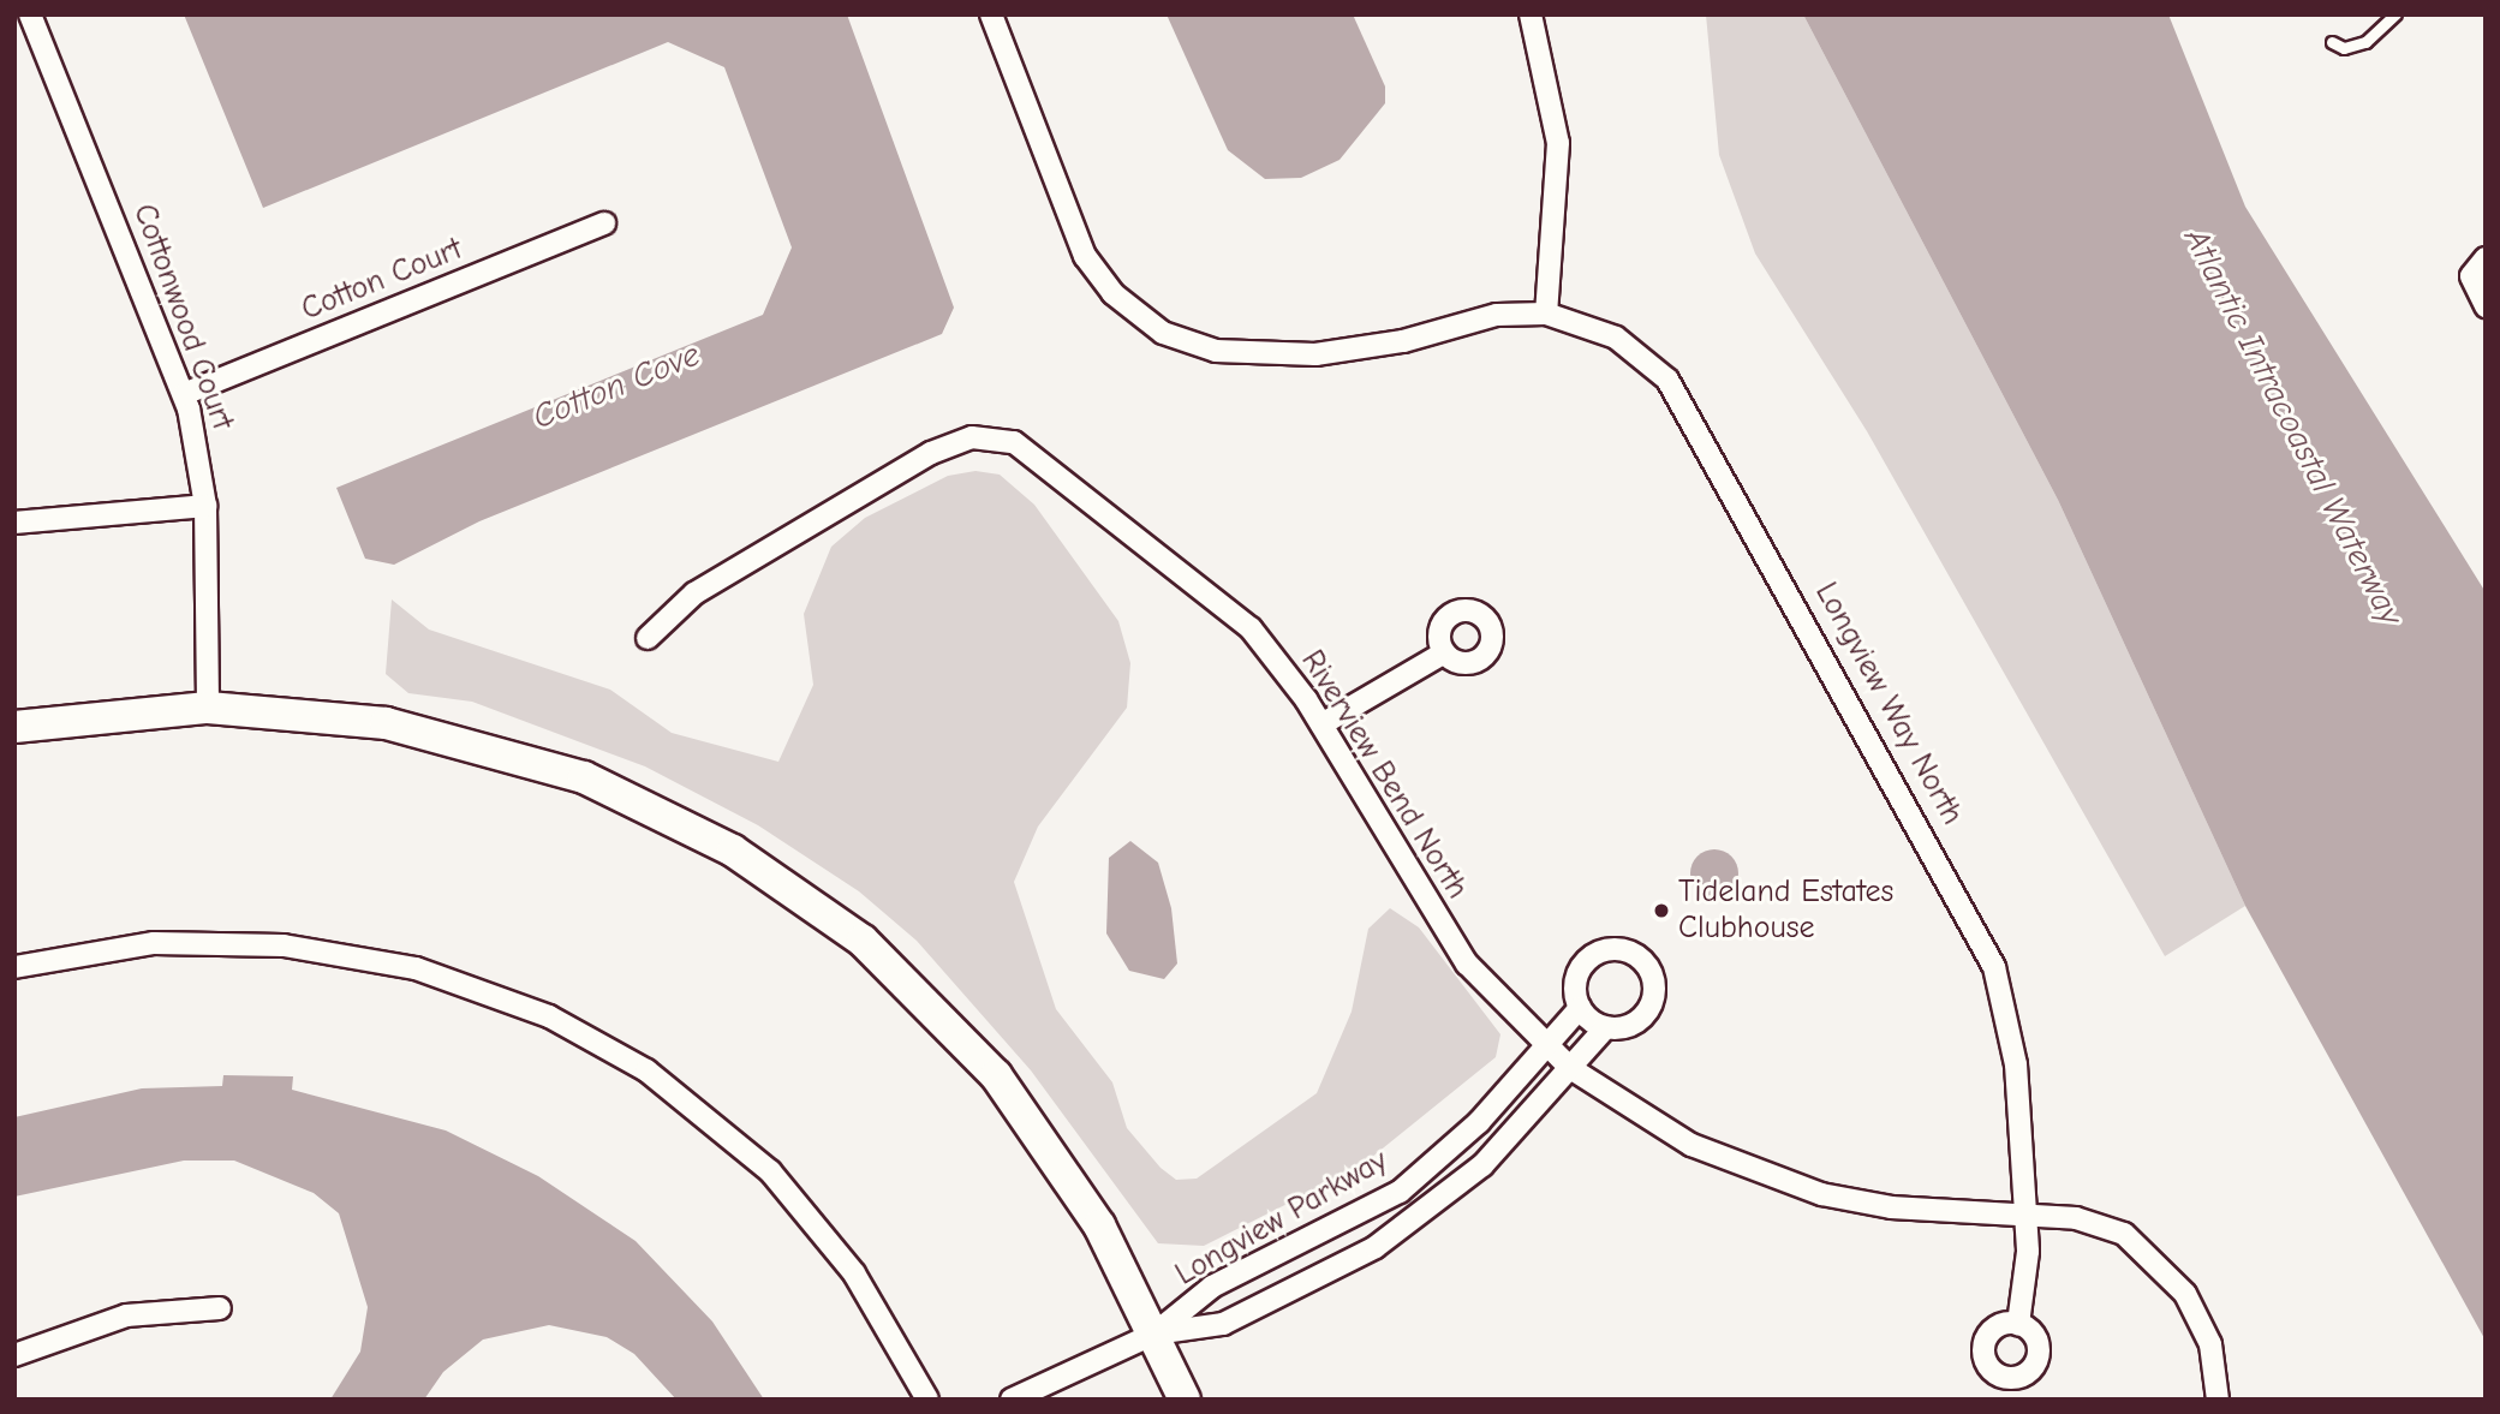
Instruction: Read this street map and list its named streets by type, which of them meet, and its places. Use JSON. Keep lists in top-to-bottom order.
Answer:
{
  "streets": {
    "street": [
      "Cotton Court",
      "Cottonwood Court",
      "Longview Way North",
      "Riverview Bend North",
      "Longview Parkway"
    ]
  },
  "crossings": [
    ["Cotton Court", "Cottonwood Court"],
    ["Longview Way North", "Riverview Bend North"],
    ["Riverview Bend North", "Longview Parkway"]
  ],
  "water": ["Cotton Cove", "Atlantic Intracoastal Waterway"],
  "places": ["Tideland Estates Clubhouse"]
}
